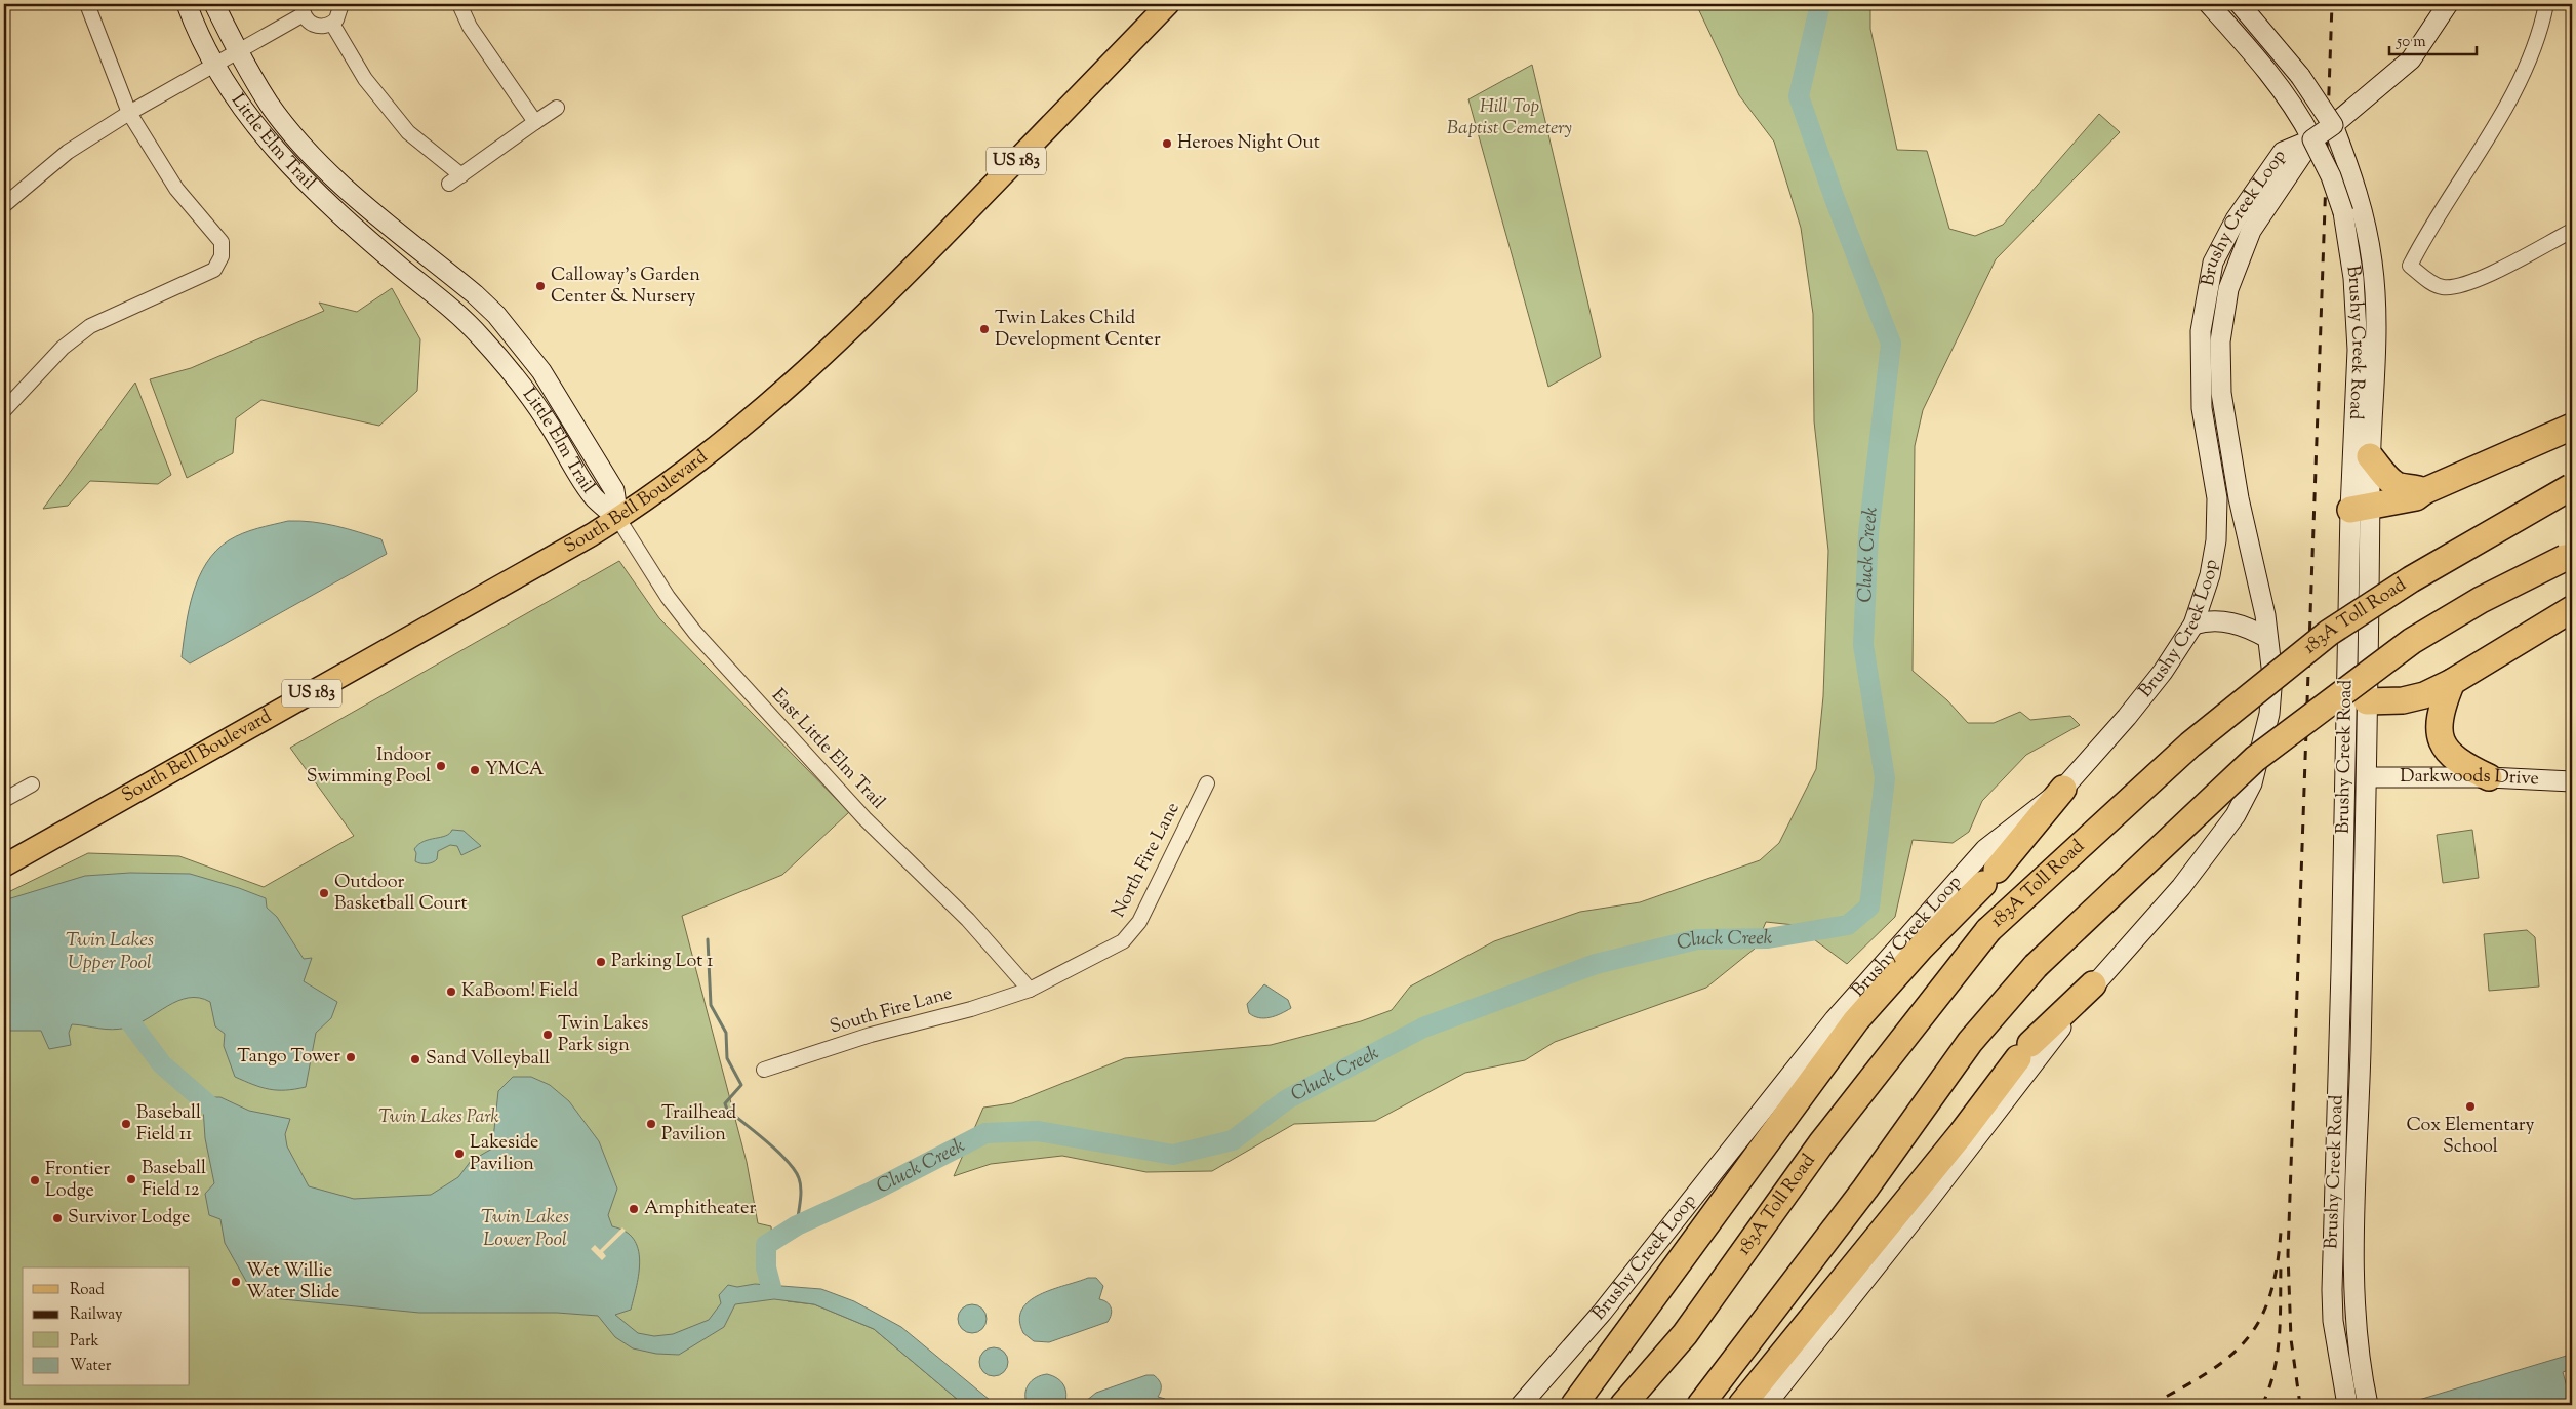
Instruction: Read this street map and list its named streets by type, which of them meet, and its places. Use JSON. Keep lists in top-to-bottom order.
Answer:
{
  "streets": {
    "highway": ["183A Toll Road"],
    "main road": [
      "Little Elm Trail",
      "US 183",
      "Brushy Creek Loop",
      "Brushy Creek Road",
      "South Bell Boulevard",
      "Darkwoods Drive"
    ],
    "street": ["East Little Elm Trail", "North Fire Lane", "South Fire Lane"]
  },
  "crossings": [
    ["Little Elm Trail", "South Bell Boulevard"],
    ["Little Elm Trail", "East Little Elm Trail"],
    ["Brushy Creek Loop", "Brushy Creek Road"],
    ["Brushy Creek Road", "Darkwoods Drive"],
    ["South Bell Boulevard", "East Little Elm Trail"],
    ["East Little Elm Trail", "North Fire Lane"],
    ["East Little Elm Trail", "South Fire Lane"],
    ["North Fire Lane", "South Fire Lane"]
  ],
  "water": ["Cluck Creek", "Twin Lakes Upper Pool", "Twin Lakes Lower Pool"],
  "parks": ["Hill Top Baptist Cemetery", "Twin Lakes Park"],
  "places": [
    "Heroes Night Out",
    "Calloway’s Garden Center & Nursery",
    "Twin Lakes Child Development Center",
    "Indoor Swimming Pool",
    "YMCA",
    "Outdoor Basketball Court",
    "Parking Lot 1",
    "KaBoom! Field",
    "Twin Lakes Park sign",
    "Tango Tower",
    "Sand Volleyball",
    "Cox Elementary School",
    "Baseball Field 11",
    "Trailhead Pavilion",
    "Lakeside Pavilion",
    "Baseball Field 12",
    "Frontier Lodge",
    "Amphitheater",
    "Survivor Lodge",
    "Wet Willie Water Slide"
  ],
  "legend": [
    "Road",
    "Railway",
    "Park",
    "Water"
  ],
  "scale_bar": "50 m"
}
